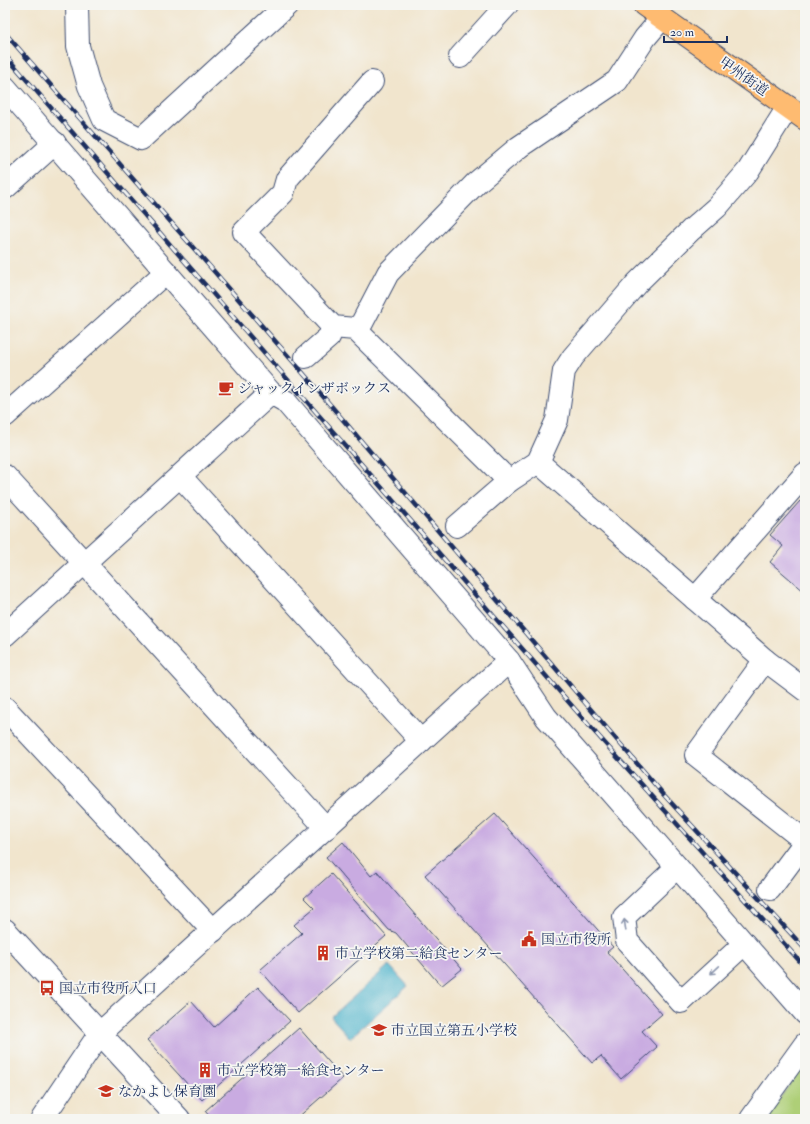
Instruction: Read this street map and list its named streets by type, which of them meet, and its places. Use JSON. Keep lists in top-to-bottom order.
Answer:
{
  "streets": {
    "main road": ["甲州街道"]
  },
  "places": {
    "cafe": ["ジャックインザボックス"],
    "public building": ["国立市役所"],
    "building": ["市立学校第二給食センター", "市立学校第一給食センター"],
    "bus stop": ["国立市役所入口"],
    "school or university": ["市立国立第五小学校", "なかよし保育園"]
  },
  "scale_bar": "20 m"
}
